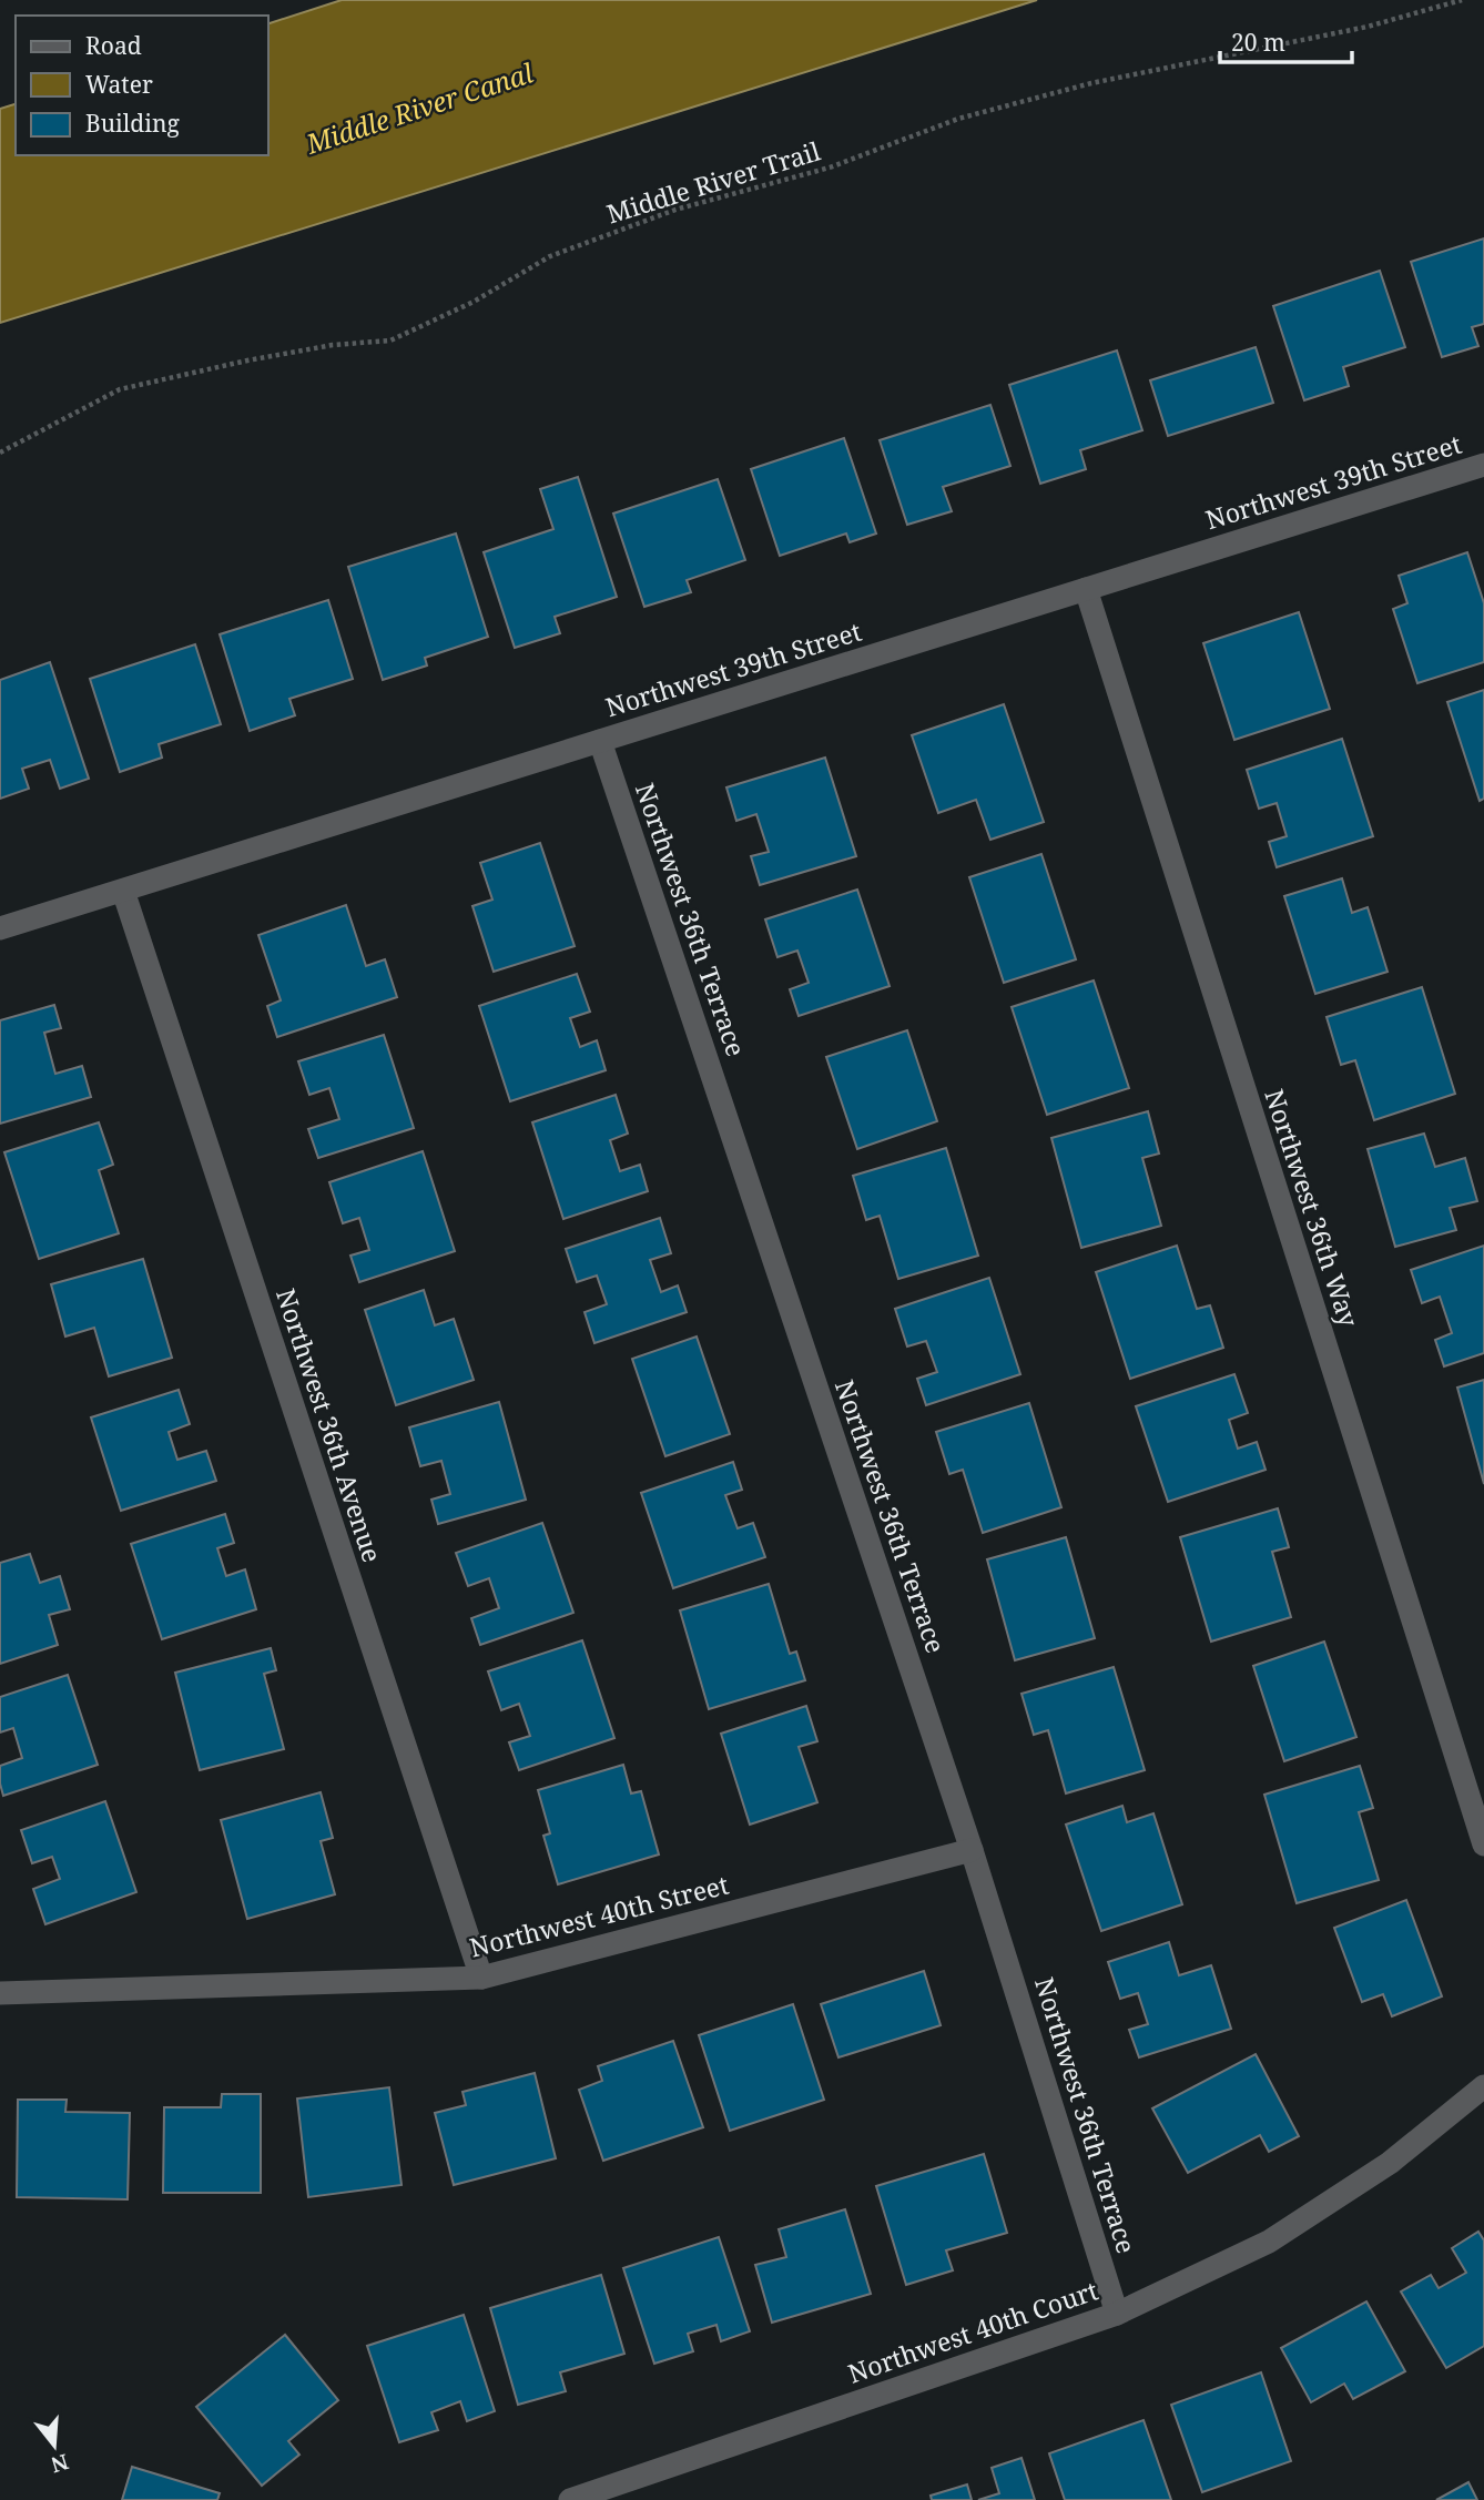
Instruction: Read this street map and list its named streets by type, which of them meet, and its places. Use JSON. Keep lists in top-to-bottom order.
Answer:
{
  "streets": {
    "street": [
      "Northwest 39th Street",
      "Northwest 36th Terrace",
      "Northwest 36th Way",
      "Northwest 36th Avenue",
      "Northwest 40th Street",
      "Northwest 40th Court"
    ],
    "path": ["Middle River Trail"]
  },
  "crossings": [
    ["Northwest 39th Street", "Northwest 36th Terrace"],
    ["Northwest 39th Street", "Northwest 36th Way"],
    ["Northwest 39th Street", "Northwest 36th Avenue"],
    ["Northwest 36th Terrace", "Northwest 40th Street"],
    ["Northwest 36th Terrace", "Northwest 40th Court"],
    ["Northwest 36th Avenue", "Northwest 40th Street"]
  ],
  "water": ["Middle River Canal"],
  "legend": ["Road", "Water", "Building"],
  "scale_bar": "20 m",
  "north": "bottom"
}
